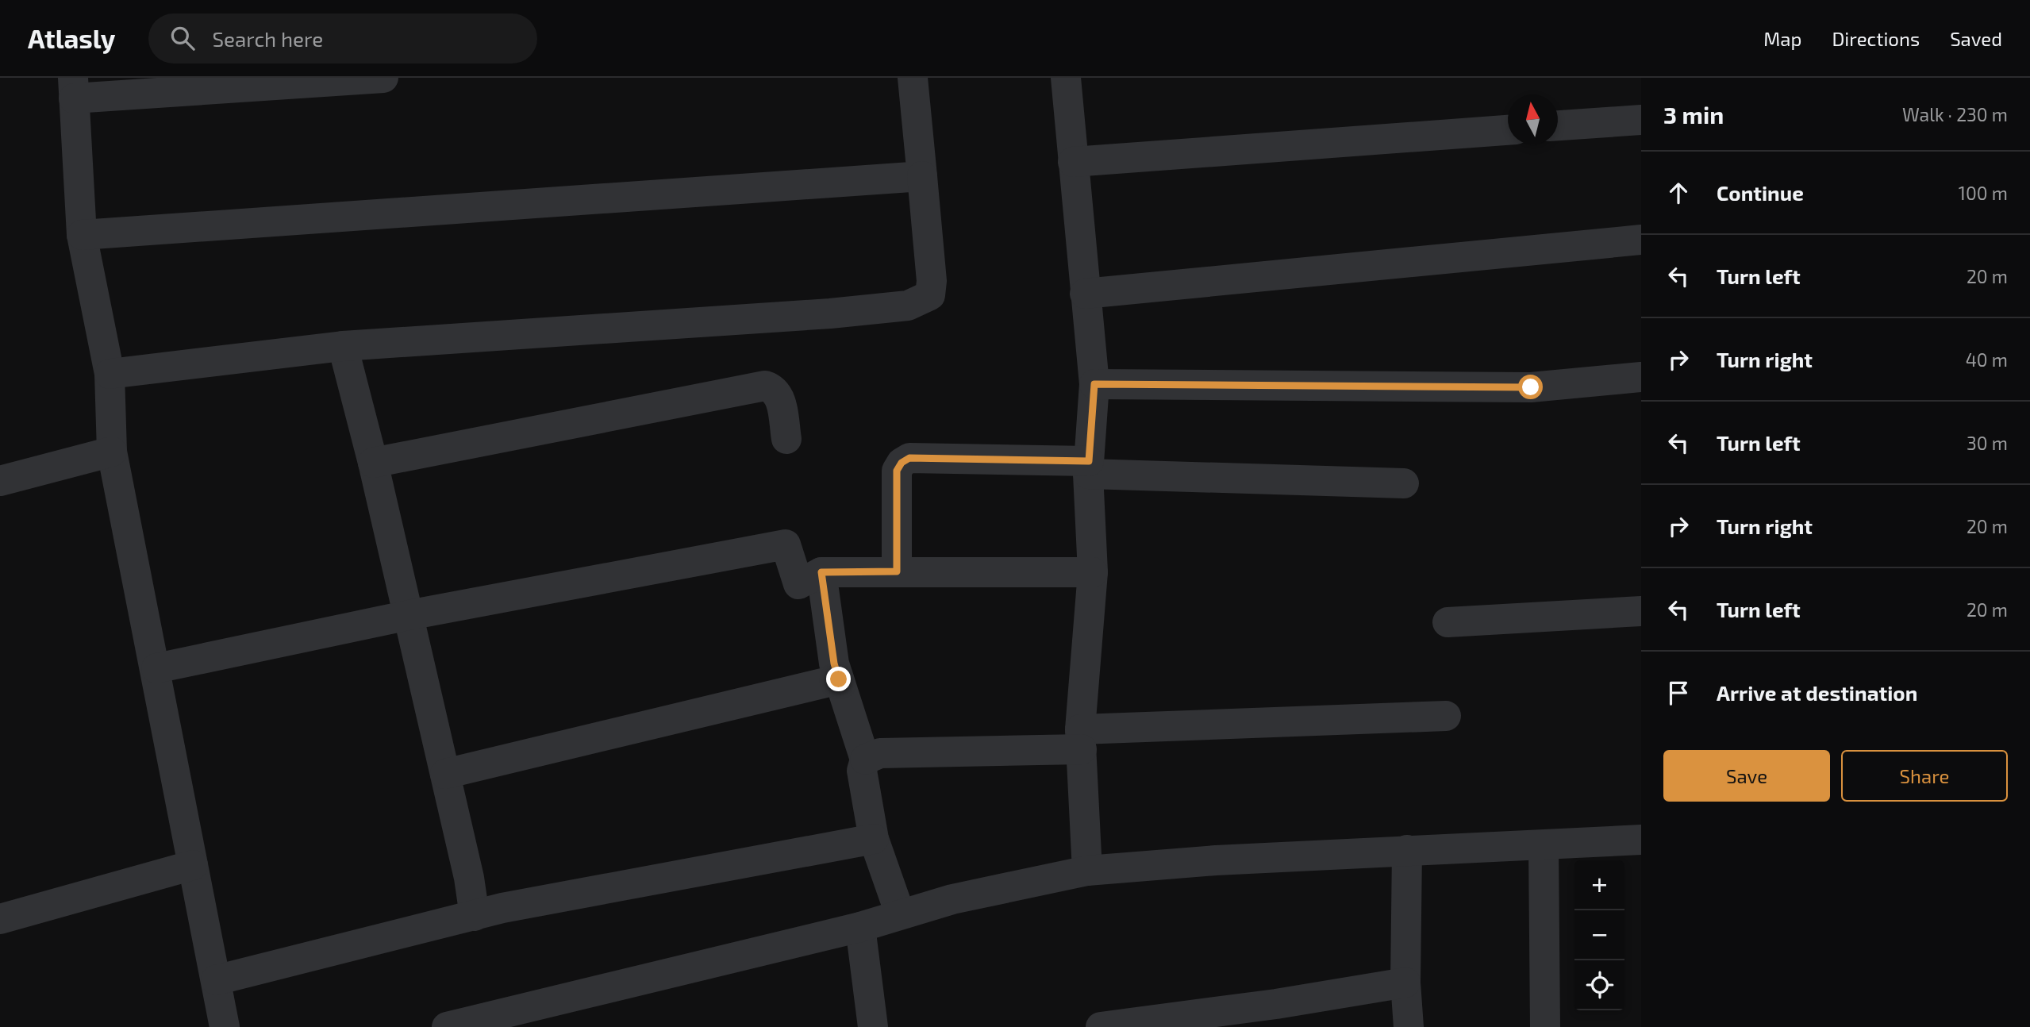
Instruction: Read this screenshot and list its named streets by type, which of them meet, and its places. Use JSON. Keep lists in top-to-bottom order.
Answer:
{
  "north": "top",
  "page": {
    "header": "Atlasly",
    "search": "Search here",
    "nav": ["Map", "Directions", "Saved"],
    "heading": ["3 min", "Walk · 230 m"],
    "list": [
      ["Continue", "100 m"],
      ["Turn left", "20 m"],
      ["Turn right", "40 m"],
      ["Turn left", "30 m"],
      ["Turn right", "20 m"],
      ["Turn left", "20 m"],
      "Arrive at destination"
    ],
    "buttons": ["Save", "Share"],
    "map_buttons": ["+", "−"]
  }
}
